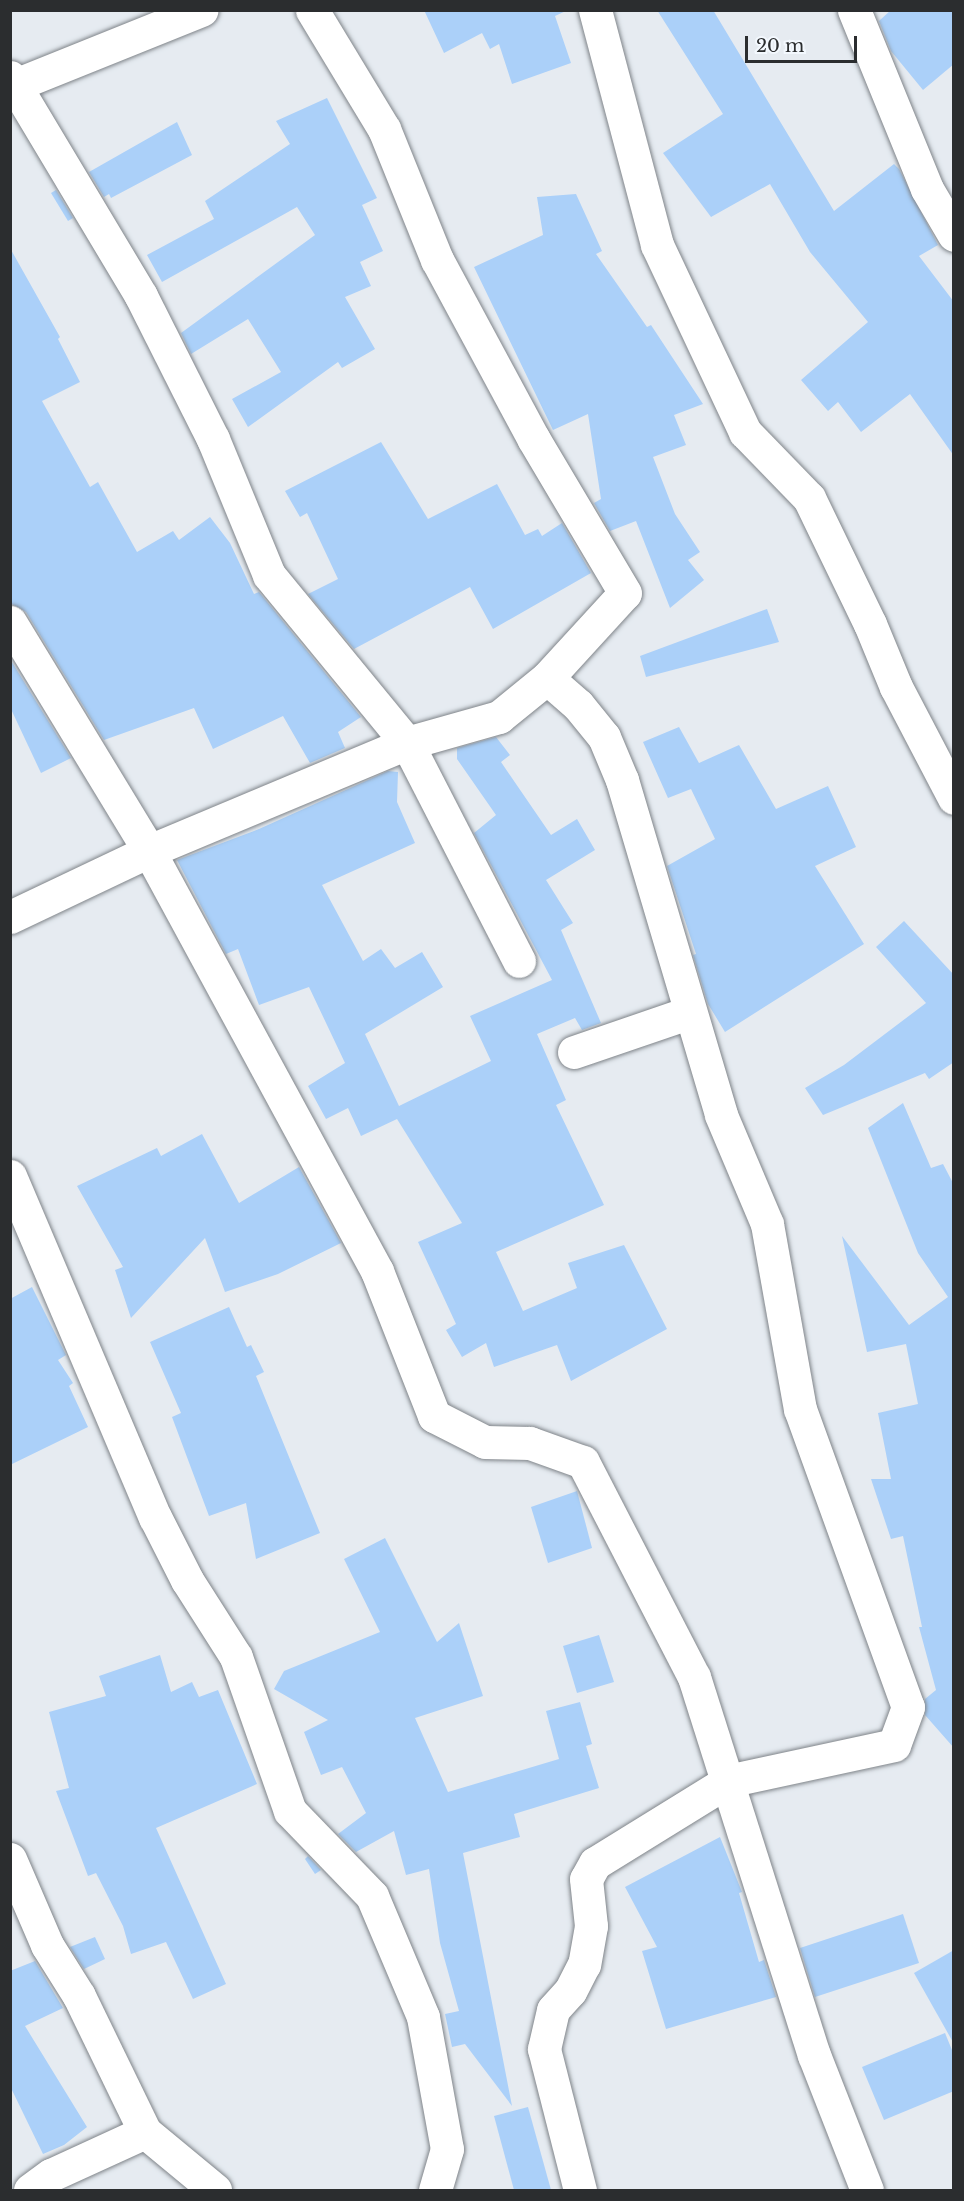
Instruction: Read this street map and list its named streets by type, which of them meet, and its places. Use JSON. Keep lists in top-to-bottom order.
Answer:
{
  "scale_bar": "20 m"
}
